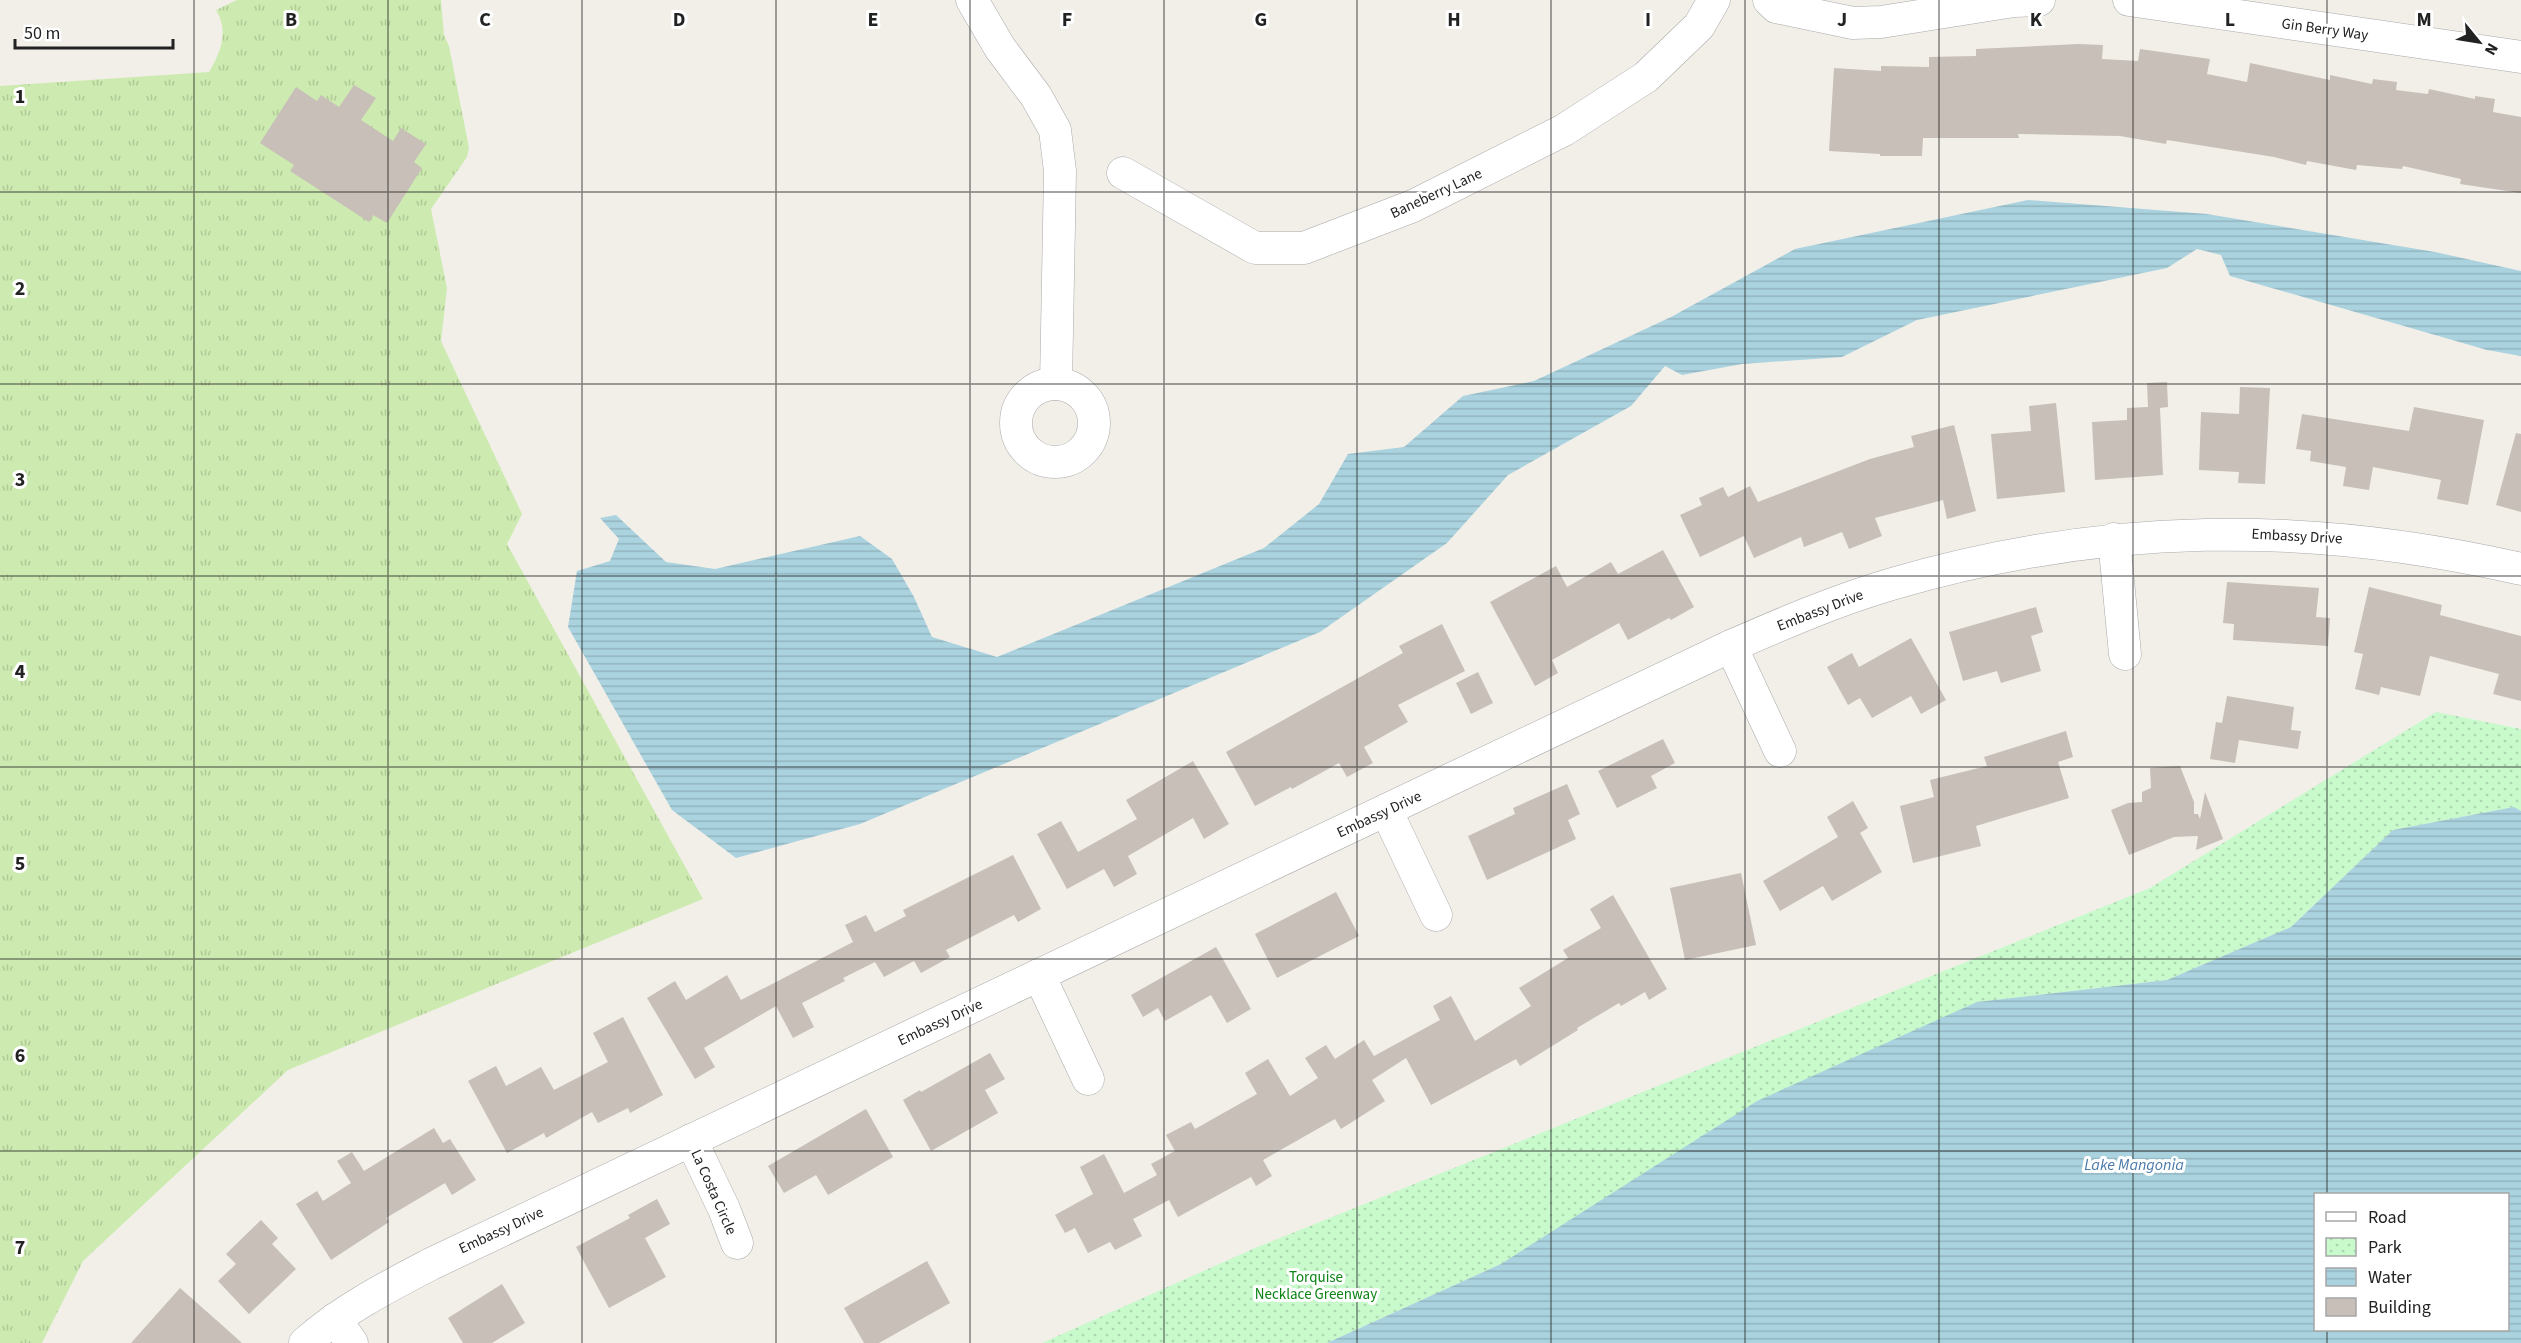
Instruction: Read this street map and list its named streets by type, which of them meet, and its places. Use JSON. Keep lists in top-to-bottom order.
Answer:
{
  "streets": {
    "street": [
      "Gin Berry Way",
      "Baneberry Lane",
      "Embassy Drive",
      "La Costa Circle"
    ]
  },
  "crossings": [
    ["Embassy Drive", "La Costa Circle"]
  ],
  "water": ["Lake Mangonia"],
  "parks": ["Torquise Necklace Greenway"],
  "legend": [
    "Road",
    "Park",
    "Water",
    "Building"
  ],
  "scale_bar": "50 m",
  "north": "bottom right",
  "grid": {
    "columns": [
      "B",
      "C",
      "D",
      "E",
      "F",
      "G",
      "H",
      "I",
      "J",
      "K",
      "L",
      "M"
    ],
    "rows": [
      "1",
      "2",
      "3",
      "4",
      "5",
      "6",
      "7"
    ]
  }
}
